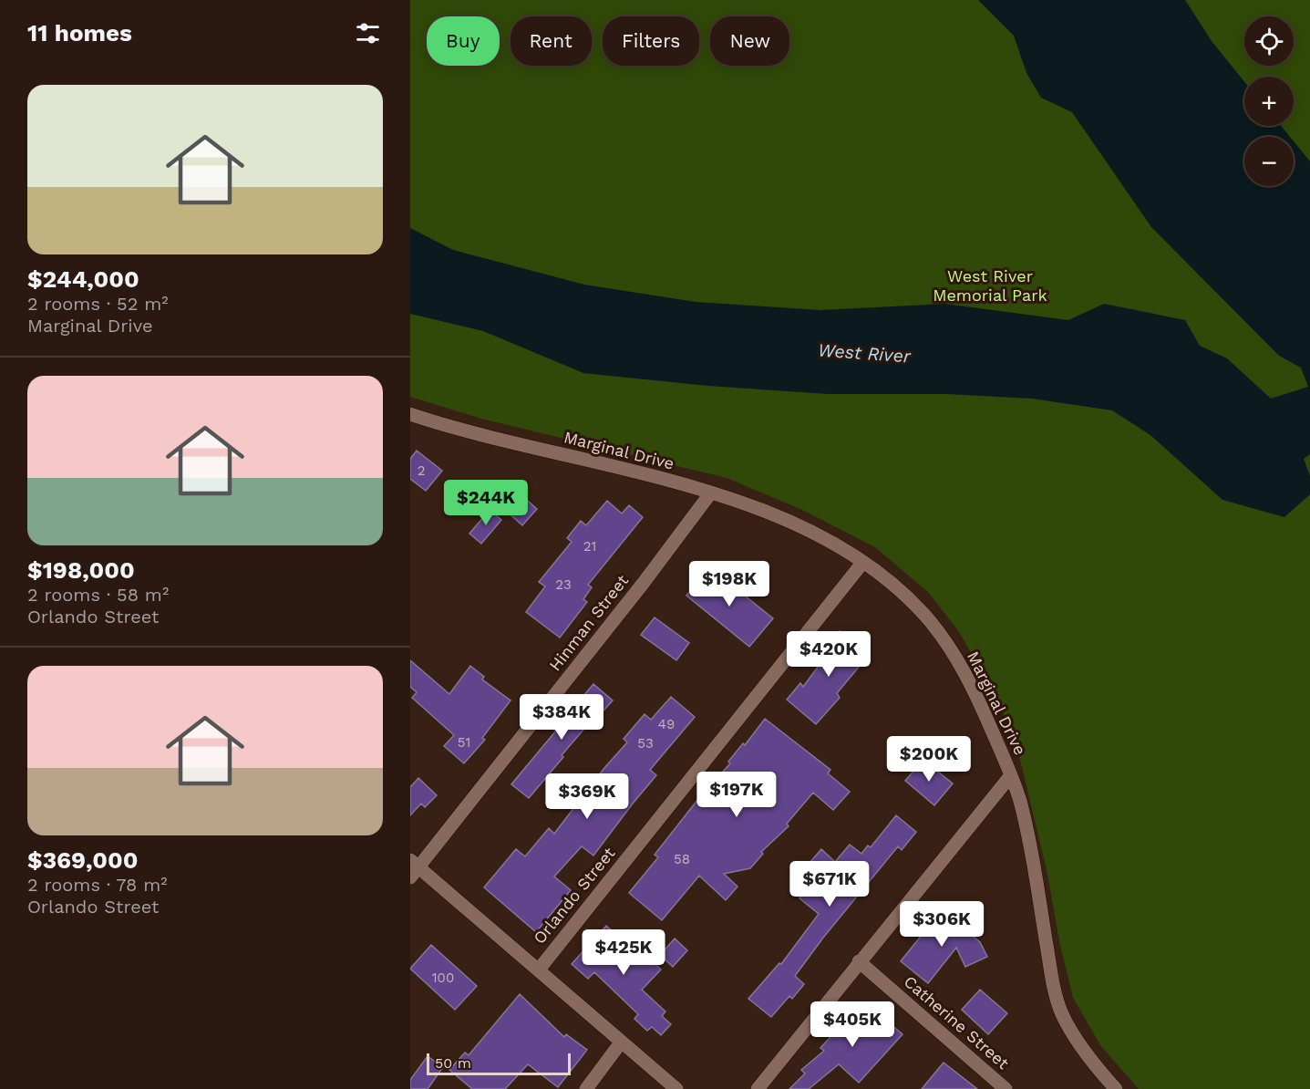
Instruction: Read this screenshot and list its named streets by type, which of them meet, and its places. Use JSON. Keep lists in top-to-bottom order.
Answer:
{
  "streets": {
    "street": [
      "Marginal Drive",
      "Hinman Street",
      "Orlando Street",
      "Catherine Street"
    ]
  },
  "crossings": [
    ["Marginal Drive", "Hinman Street"],
    ["Marginal Drive", "Orlando Street"]
  ],
  "water": ["West River"],
  "parks": ["West River Memorial Park"],
  "house_numbers": [
    "2",
    "21",
    "23",
    "49",
    "51",
    "53",
    "58",
    "100"
  ],
  "scale_bar": "50 m",
  "page": {
    "heading": "11 homes",
    "map_buttons": ["+", "−"],
    "chip": [
      "Buy",
      "Rent",
      "Filters",
      "New"
    ],
    "list": [
      {
        "name": "$244,000",
        "note": "2 rooms · 52 m² · Marginal Drive"
      },
      {
        "name": "$198,000",
        "note": "2 rooms · 58 m² · Orlando Street"
      },
      {
        "name": "$369,000",
        "note": "2 rooms · 78 m² · Orlando Street"
      }
    ],
    "price": [
      "$244K",
      "$198K",
      "$420K",
      "$384K",
      "$200K",
      "$197K",
      "$369K",
      "$671K",
      "$306K",
      "$425K",
      "$405K"
    ],
    "scale": "50 m"
  }
}
